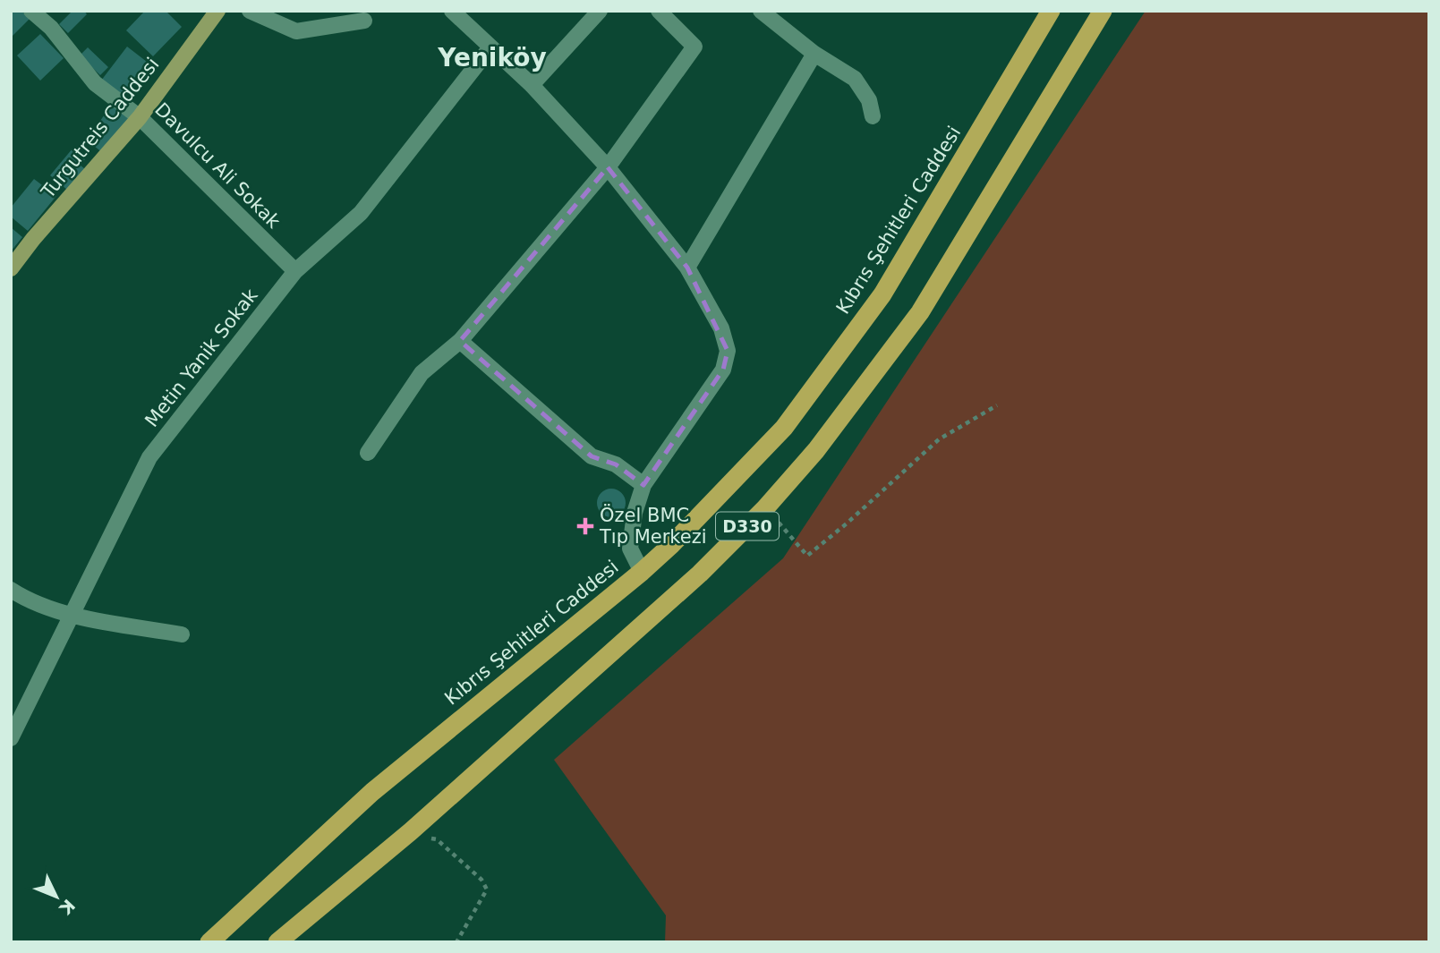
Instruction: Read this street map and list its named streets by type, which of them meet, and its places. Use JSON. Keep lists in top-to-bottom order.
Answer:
{
  "streets": {
    "highway": ["Kıbrıs Şehitleri Caddesi", "D330"],
    "main road": ["Turgutreis Caddesi"],
    "street": ["Davulcu Ali Sokak", "Metin Yanik Sokak"]
  },
  "crossings": [
    ["Turgutreis Caddesi", "Davulcu Ali Sokak"],
    ["Davulcu Ali Sokak", "Metin Yanik Sokak"]
  ],
  "districts": ["Yeniköy"],
  "places": {
    "health": ["Özel BMC Tıp Merkezi"]
  },
  "north": "bottom right"
}
